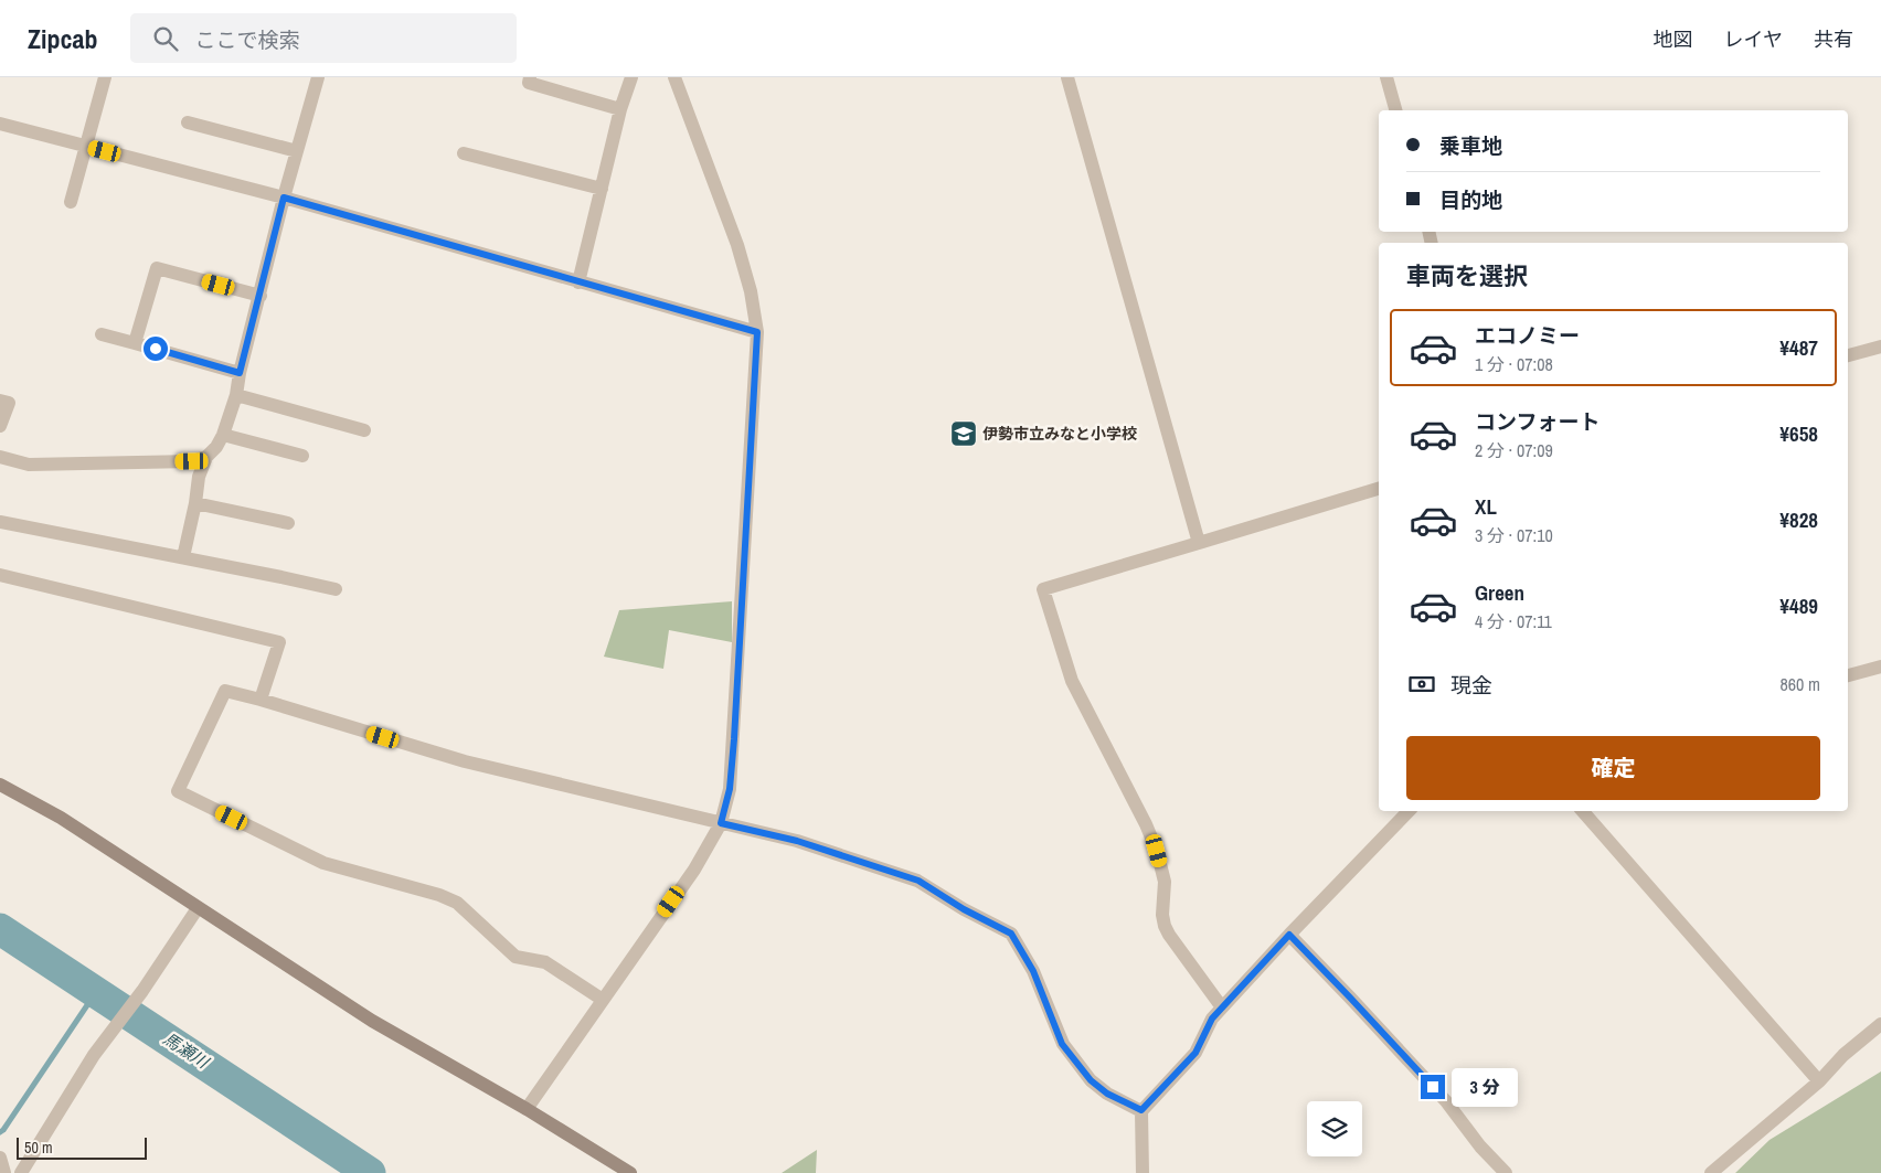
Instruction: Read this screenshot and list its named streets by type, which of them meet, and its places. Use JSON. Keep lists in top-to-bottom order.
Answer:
{
  "water": ["馬瀬川"],
  "places": {
    "school or university": ["伊勢市立みなと小学校"]
  },
  "scale_bar": "50 m",
  "page": {
    "header": "Zipcab",
    "search": "ここで検索",
    "nav": ["地図", "レイヤ", "共有"],
    "banner": ["乗車地", "目的地"],
    "heading": "車両を選択",
    "list": [
      {
        "name": "エコノミー",
        "note": "1 分 · 07:08",
        "value": "¥487"
      },
      {
        "name": "コンフォート",
        "note": "2 分 · 07:09",
        "value": "¥658"
      },
      {
        "name": "XL",
        "note": "3 分 · 07:10",
        "value": "¥828"
      },
      {
        "name": "Green",
        "note": "4 分 · 07:11",
        "value": "¥489"
      }
    ],
    "pay": ["現金", "860 m"],
    "buttons": "確定",
    "bubble": "3 分",
    "scale": "50 m"
  }
}
